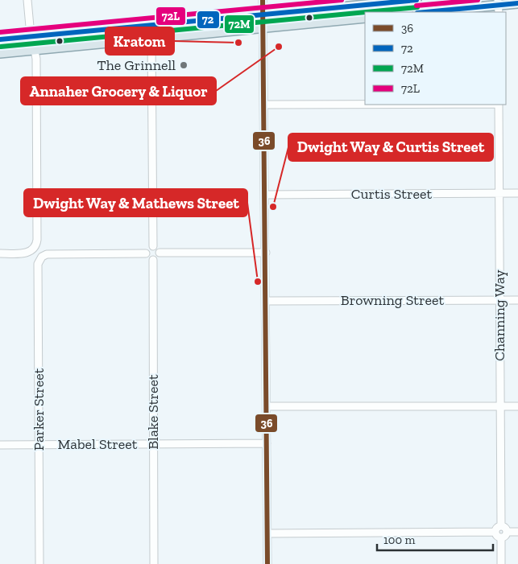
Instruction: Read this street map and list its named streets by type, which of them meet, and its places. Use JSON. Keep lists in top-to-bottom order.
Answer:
{
  "streets": {
    "street": [
      "Curtis Street",
      "Browning Street",
      "Channing Way",
      "Parker Street",
      "Blake Street",
      "Mabel Street"
    ]
  },
  "crossings": [
    ["Curtis Street", "Channing Way"],
    ["Browning Street", "Channing Way"],
    ["Parker Street", "Blake Street"],
    ["Parker Street", "Mabel Street"],
    ["Blake Street", "Mabel Street"]
  ],
  "places": [
    "Kratom",
    "Annaher Grocery & Liquor",
    "The Grinnell",
    "Dwight Way & Curtis Street",
    "Dwight Way & Mathews Street"
  ],
  "lines": [
    "transit line 36",
    "transit line 72",
    "transit line 72L",
    "transit line 72M"
  ],
  "legend": [
    "36",
    "72",
    "72M",
    "72L"
  ],
  "scale_bar": "100 m"
}
